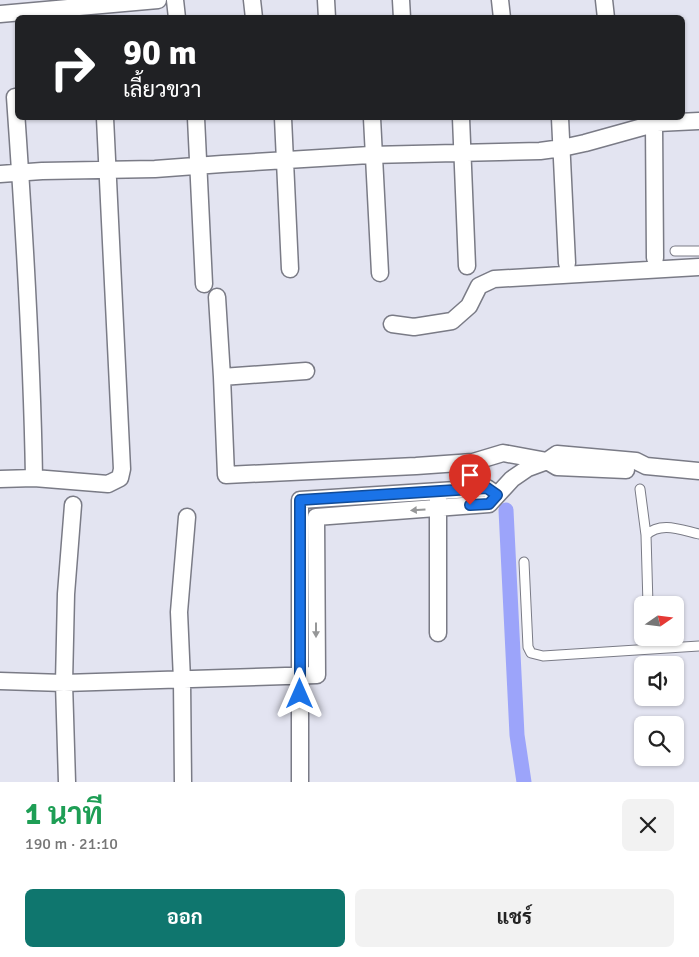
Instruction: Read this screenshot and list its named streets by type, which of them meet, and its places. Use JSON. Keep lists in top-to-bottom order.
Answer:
{
  "north": "right",
  "page": {
    "turn": ["90 m", "เลี้ยวขวา"],
    "heading": ["1 นาที", "190 m · 21:10"],
    "buttons": ["ออก", "แชร์"]
  }
}
